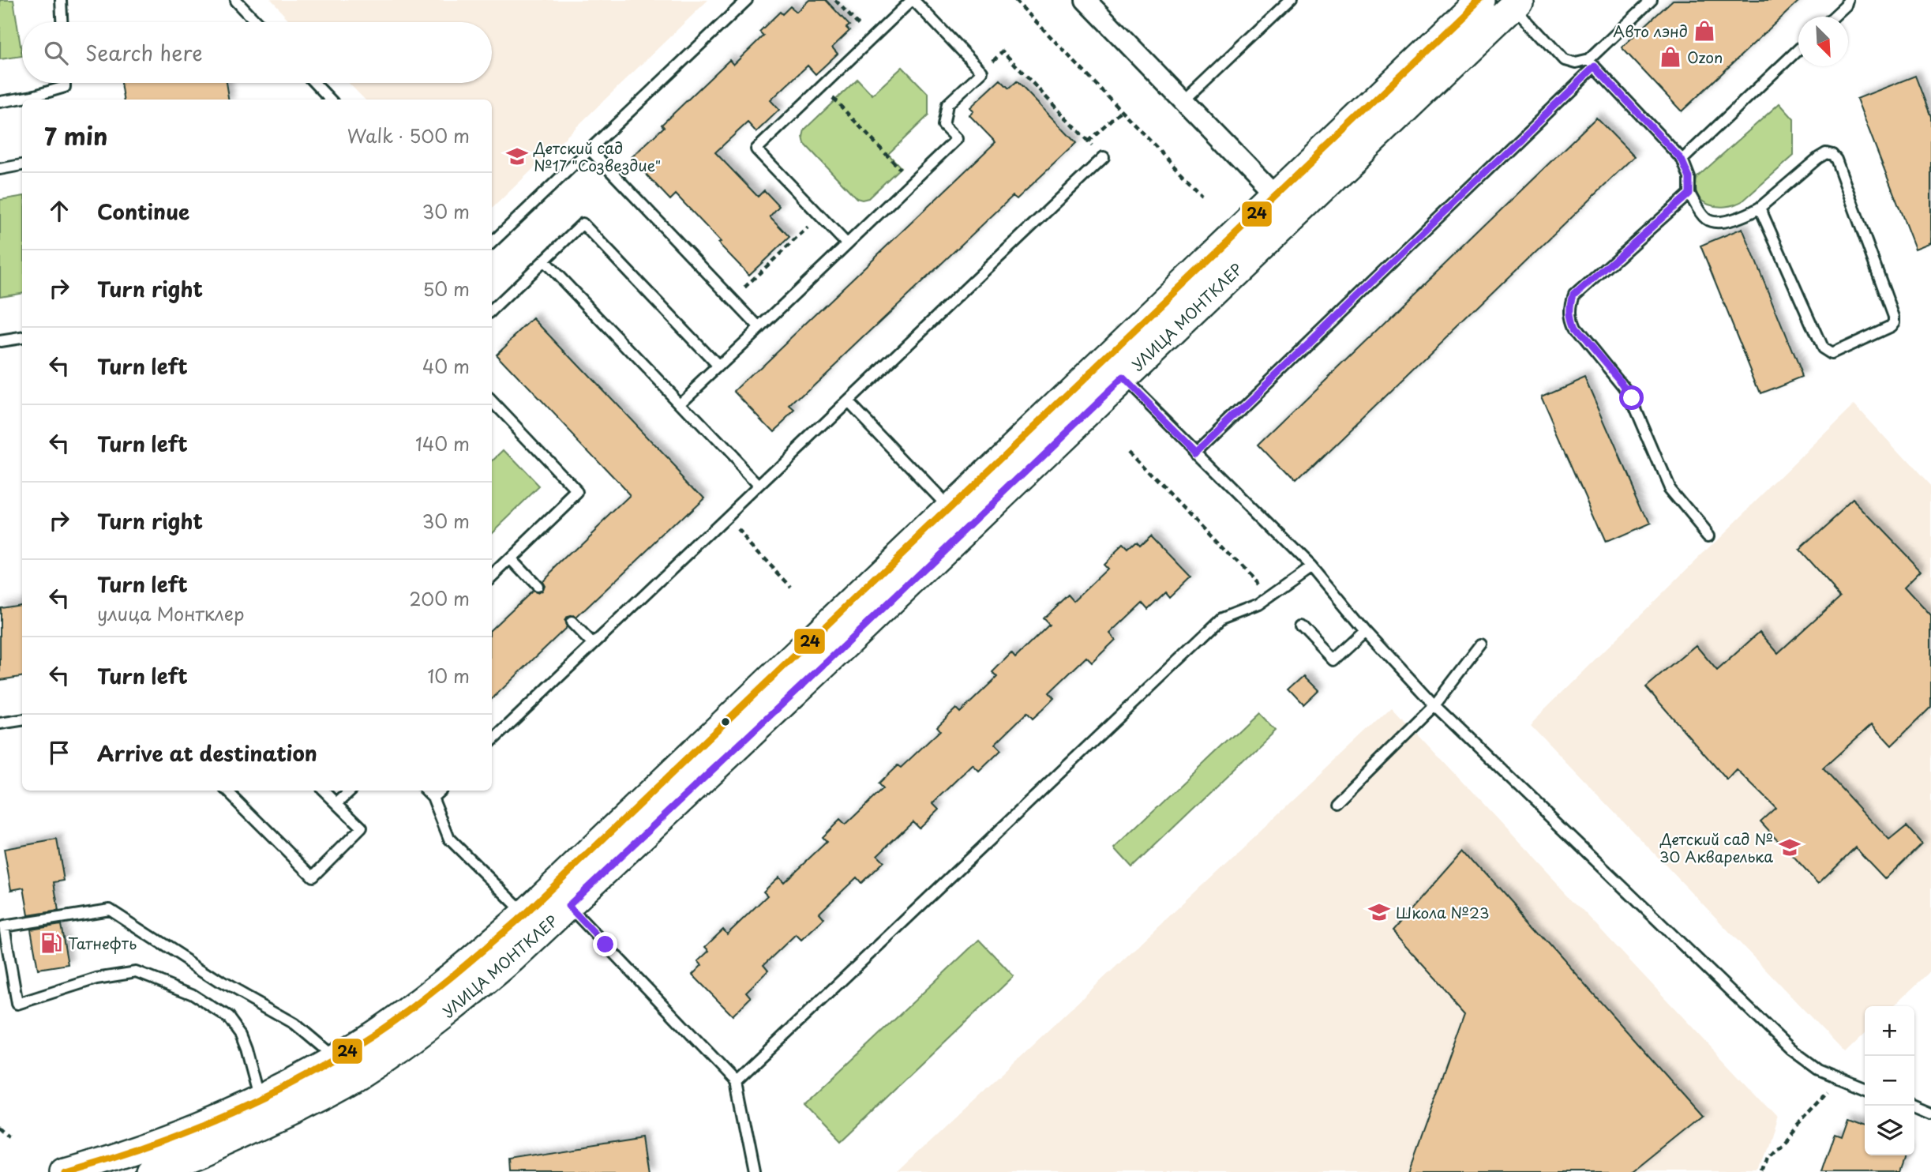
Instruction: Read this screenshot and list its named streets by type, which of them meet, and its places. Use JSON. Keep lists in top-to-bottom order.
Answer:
{
  "streets": {
    "street": ["УЛИЦА МОНТКЛЕР"]
  },
  "places": {
    "shop": ["Авто лэнд", "Ozon"],
    "school or university": ["Детский сад №17 \"Созвездие\"", "Детский сад № 30 Акварелька", "Школа №23"],
    "fuel station": ["Татнефть"]
  },
  "lines": ["transit line 24"],
  "north": "bottom right",
  "page": {
    "search": "Search here",
    "heading": ["7 min", "Walk · 500 m"],
    "list": [
      ["Continue", "30 m"],
      ["Turn right", "50 m"],
      ["Turn left", "40 m"],
      ["Turn left", "140 m"],
      ["Turn right", "30 m"],
      ["Turn left", "улица Монтклер", "200 m"],
      ["Turn left", "10 m"],
      "Arrive at destination"
    ],
    "map_buttons": ["+", "−"]
  }
}
